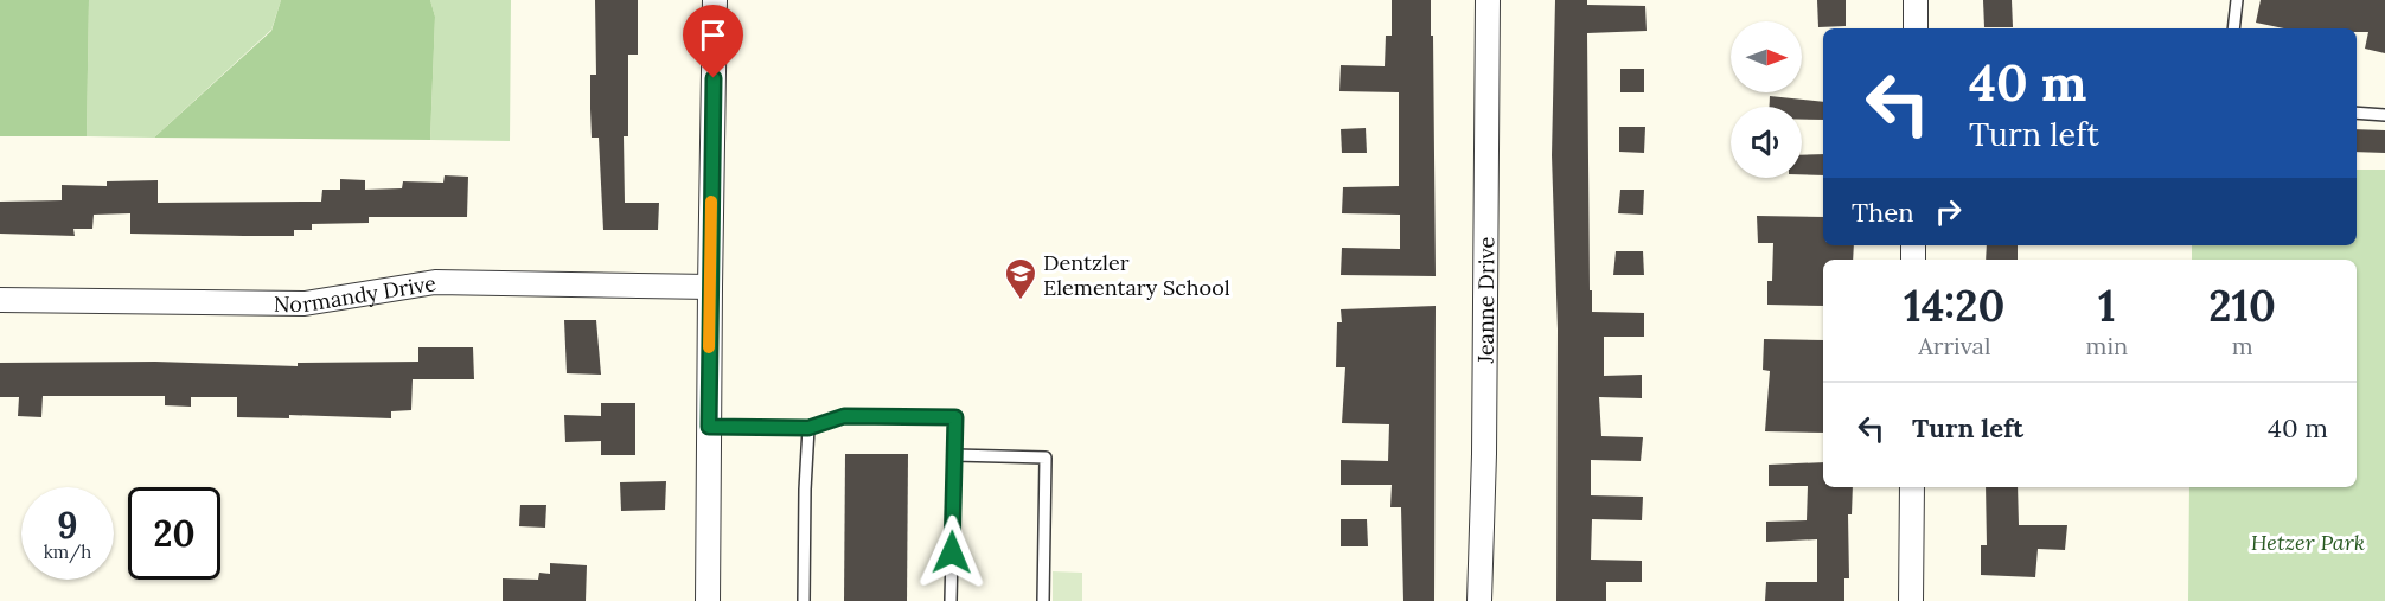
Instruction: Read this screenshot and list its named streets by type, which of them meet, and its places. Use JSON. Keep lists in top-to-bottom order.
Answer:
{
  "streets": {
    "street": ["Normandy Drive", "Jeanne Drive"]
  },
  "parks": ["Hetzer Park"],
  "places": {
    "school or university": ["Dentzler Elementary School"]
  },
  "north": "right",
  "page": {
    "turn": ["40 m", "Turn left"],
    "then": "Then",
    "eta": [
      "14:20",
      "Arrival",
      "1",
      "min",
      "210",
      "m"
    ],
    "list": [
      {
        "name": "Turn left",
        "value": "40 m"
      }
    ],
    "speed": "9 km/h",
    "limit": "20"
  }
}
